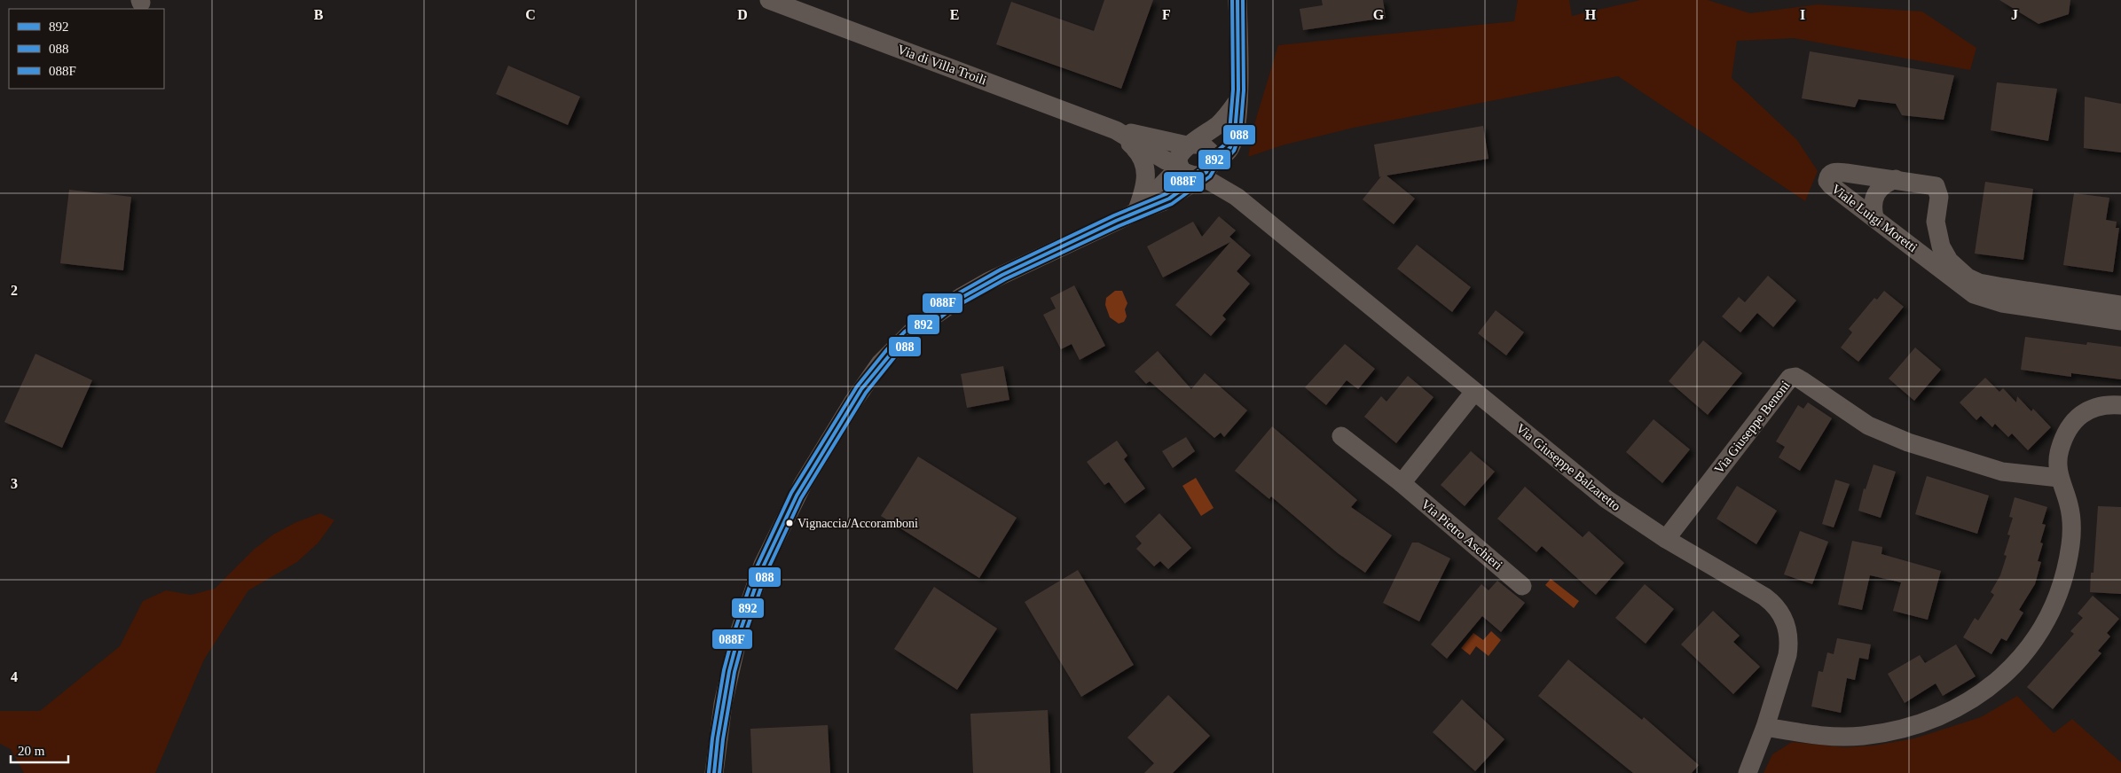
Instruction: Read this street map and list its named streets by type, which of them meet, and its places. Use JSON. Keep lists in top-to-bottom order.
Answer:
{
  "streets": {
    "street": [
      "Via di Villa Troili",
      "Viale Luigi Moretti",
      "Via Giuseppe Benoni",
      "Via Giuseppe Balzaretto",
      "Via Pietro Aschieri"
    ]
  },
  "crossings": [
    ["Via di Villa Troili", "Via Giuseppe Balzaretto"],
    ["Via Giuseppe Benoni", "Via Giuseppe Balzaretto"]
  ],
  "places": ["Vignaccia/Accoramboni"],
  "lines": ["transit line 892", "transit line 088", "transit line 088F"],
  "legend": ["892", "088", "088F"],
  "scale_bar": "20 m",
  "grid": {
    "columns": [
      "B",
      "C",
      "D",
      "E",
      "F",
      "G",
      "H",
      "I",
      "J"
    ],
    "rows": ["2", "3", "4"]
  }
}
